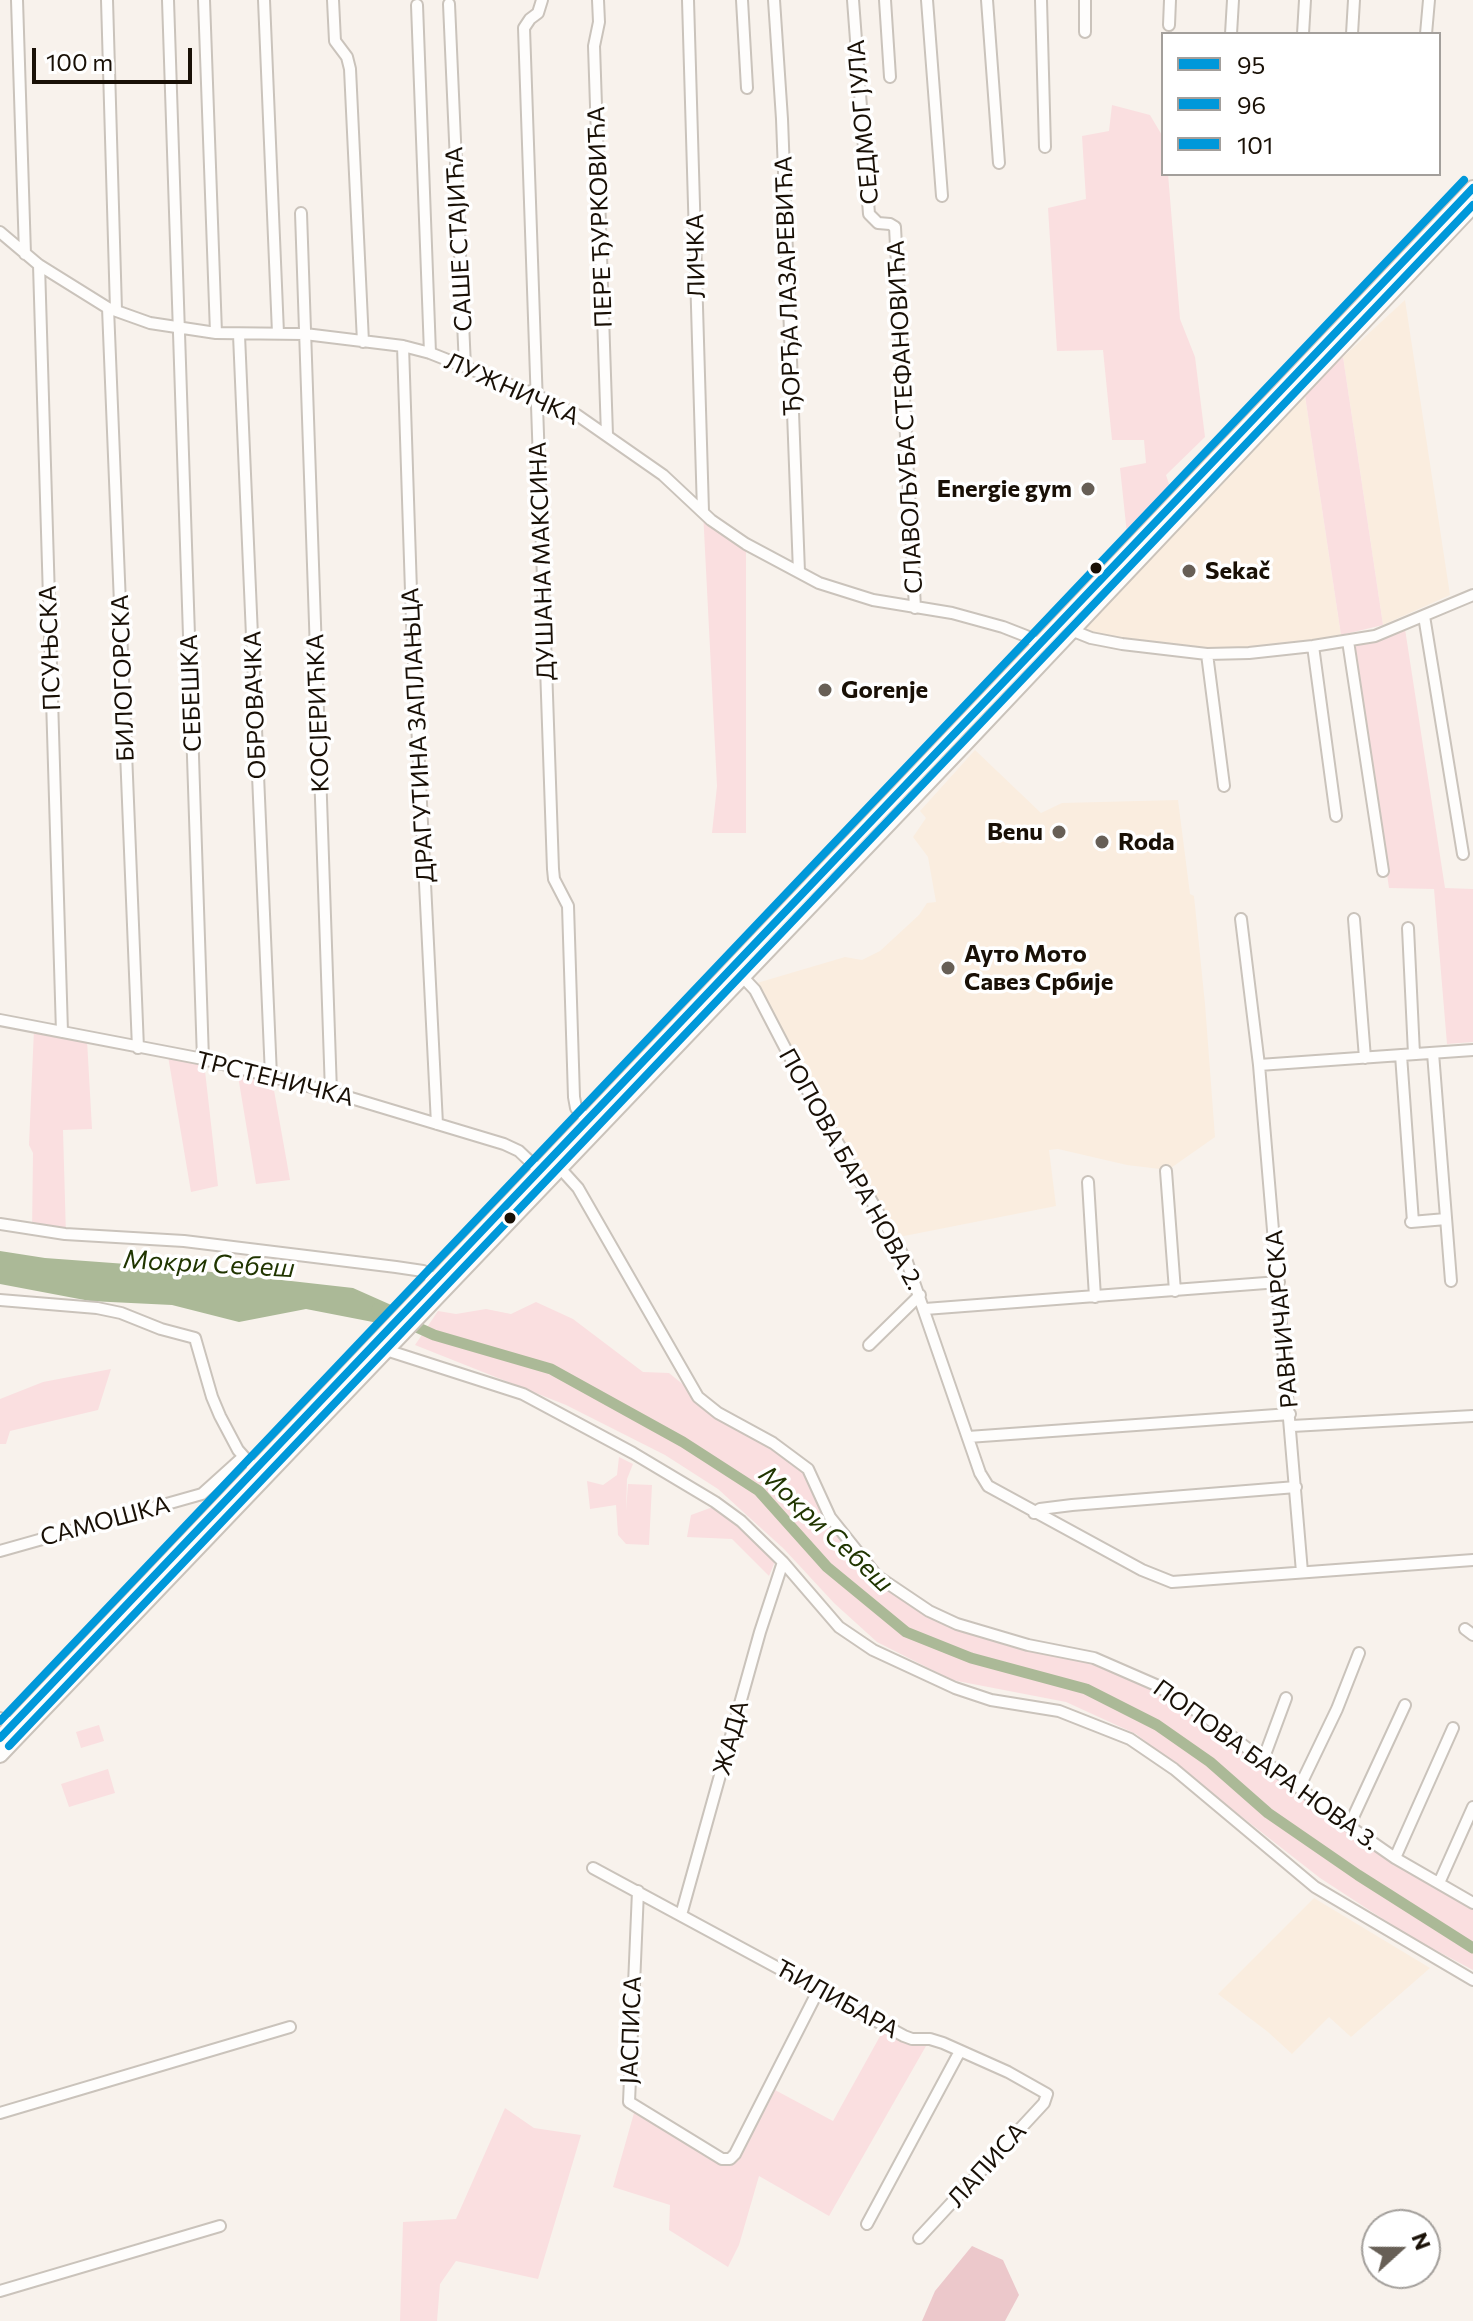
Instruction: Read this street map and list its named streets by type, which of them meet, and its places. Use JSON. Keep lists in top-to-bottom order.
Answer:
{
  "streets": {
    "street": [
      "СЕДМОГ ЈУЛА",
      "ПЕРЕ ЂУРКОВИЋА",
      "САШЕ СТАЈИЋА",
      "ЛИЧКА",
      "ЂОРЂА ЛАЗАРЕВИЋА",
      "ЛУЖНИЧКА",
      "СЛАВОЉУБА СТЕФАНОВИЋА",
      "ДУШАНА МАКСИНА",
      "ПСУЊСКА",
      "БИЛОГОРСКА",
      "СЕБЕШКА",
      "ОБРОВАЧКА",
      "КОСЈЕРИЋКА",
      "ДРАГУТИНА ЗАПЛАЊЦА",
      "ТРСТЕНИЧКА",
      "ПОПОВА БАРА НОВА 2.",
      "РАВНИЧАРСКА",
      "САМОШКА",
      "ЖАДА",
      "ПОПОВА БАРА НОВА 3.",
      "ЋИЛИБАРА",
      "ЈАСПИСА",
      "ЛАПИСА"
    ]
  },
  "crossings": [
    ["СЕДМОГ ЈУЛА", "СЛАВОЉУБА СТЕФАНОВИЋА"],
    ["ПЕРЕ ЂУРКОВИЋА", "ЛУЖНИЧКА"],
    ["САШЕ СТАЈИЋА", "ЛУЖНИЧКА"],
    ["ЛИЧКА", "ЛУЖНИЧКА"],
    ["ЂОРЂА ЛАЗАРЕВИЋА", "ЛУЖНИЧКА"],
    ["ЛУЖНИЧКА", "СЛАВОЉУБА СТЕФАНОВИЋА"],
    ["ЛУЖНИЧКА", "ДУШАНА МАКСИНА"],
    ["ЛУЖНИЧКА", "ПСУЊСКА"],
    ["ЛУЖНИЧКА", "БИЛОГОРСКА"],
    ["ЛУЖНИЧКА", "СЕБЕШКА"],
    ["ЛУЖНИЧКА", "ОБРОВАЧКА"],
    ["ЛУЖНИЧКА", "КОСЈЕРИЋКА"],
    ["ЛУЖНИЧКА", "ДРАГУТИНА ЗАПЛАЊЦА"],
    ["ПСУЊСКА", "ТРСТЕНИЧКА"],
    ["БИЛОГОРСКА", "ТРСТЕНИЧКА"],
    ["СЕБЕШКА", "ТРСТЕНИЧКА"],
    ["ОБРОВАЧКА", "ТРСТЕНИЧКА"],
    ["КОСЈЕРИЋКА", "ТРСТЕНИЧКА"],
    ["ДРАГУТИНА ЗАПЛАЊЦА", "ТРСТЕНИЧКА"],
    ["ПОПОВА БАРА НОВА 2.", "РАВНИЧАРСКА"],
    ["ЖАДА", "ЋИЛИБАРА"],
    ["ЋИЛИБАРА", "ЈАСПИСА"],
    ["ЋИЛИБАРА", "ЛАПИСА"]
  ],
  "water": ["Мокри Себеш"],
  "places": [
    "Energie gym",
    "Sekač",
    "Gorenje",
    "Benu",
    "Roda",
    "Ауто Мото Савез Србије"
  ],
  "lines": ["transit line 101", "transit line 95", "transit line 96"],
  "legend": ["95", "96", "101"],
  "scale_bar": "100 m",
  "north": "right"
}
